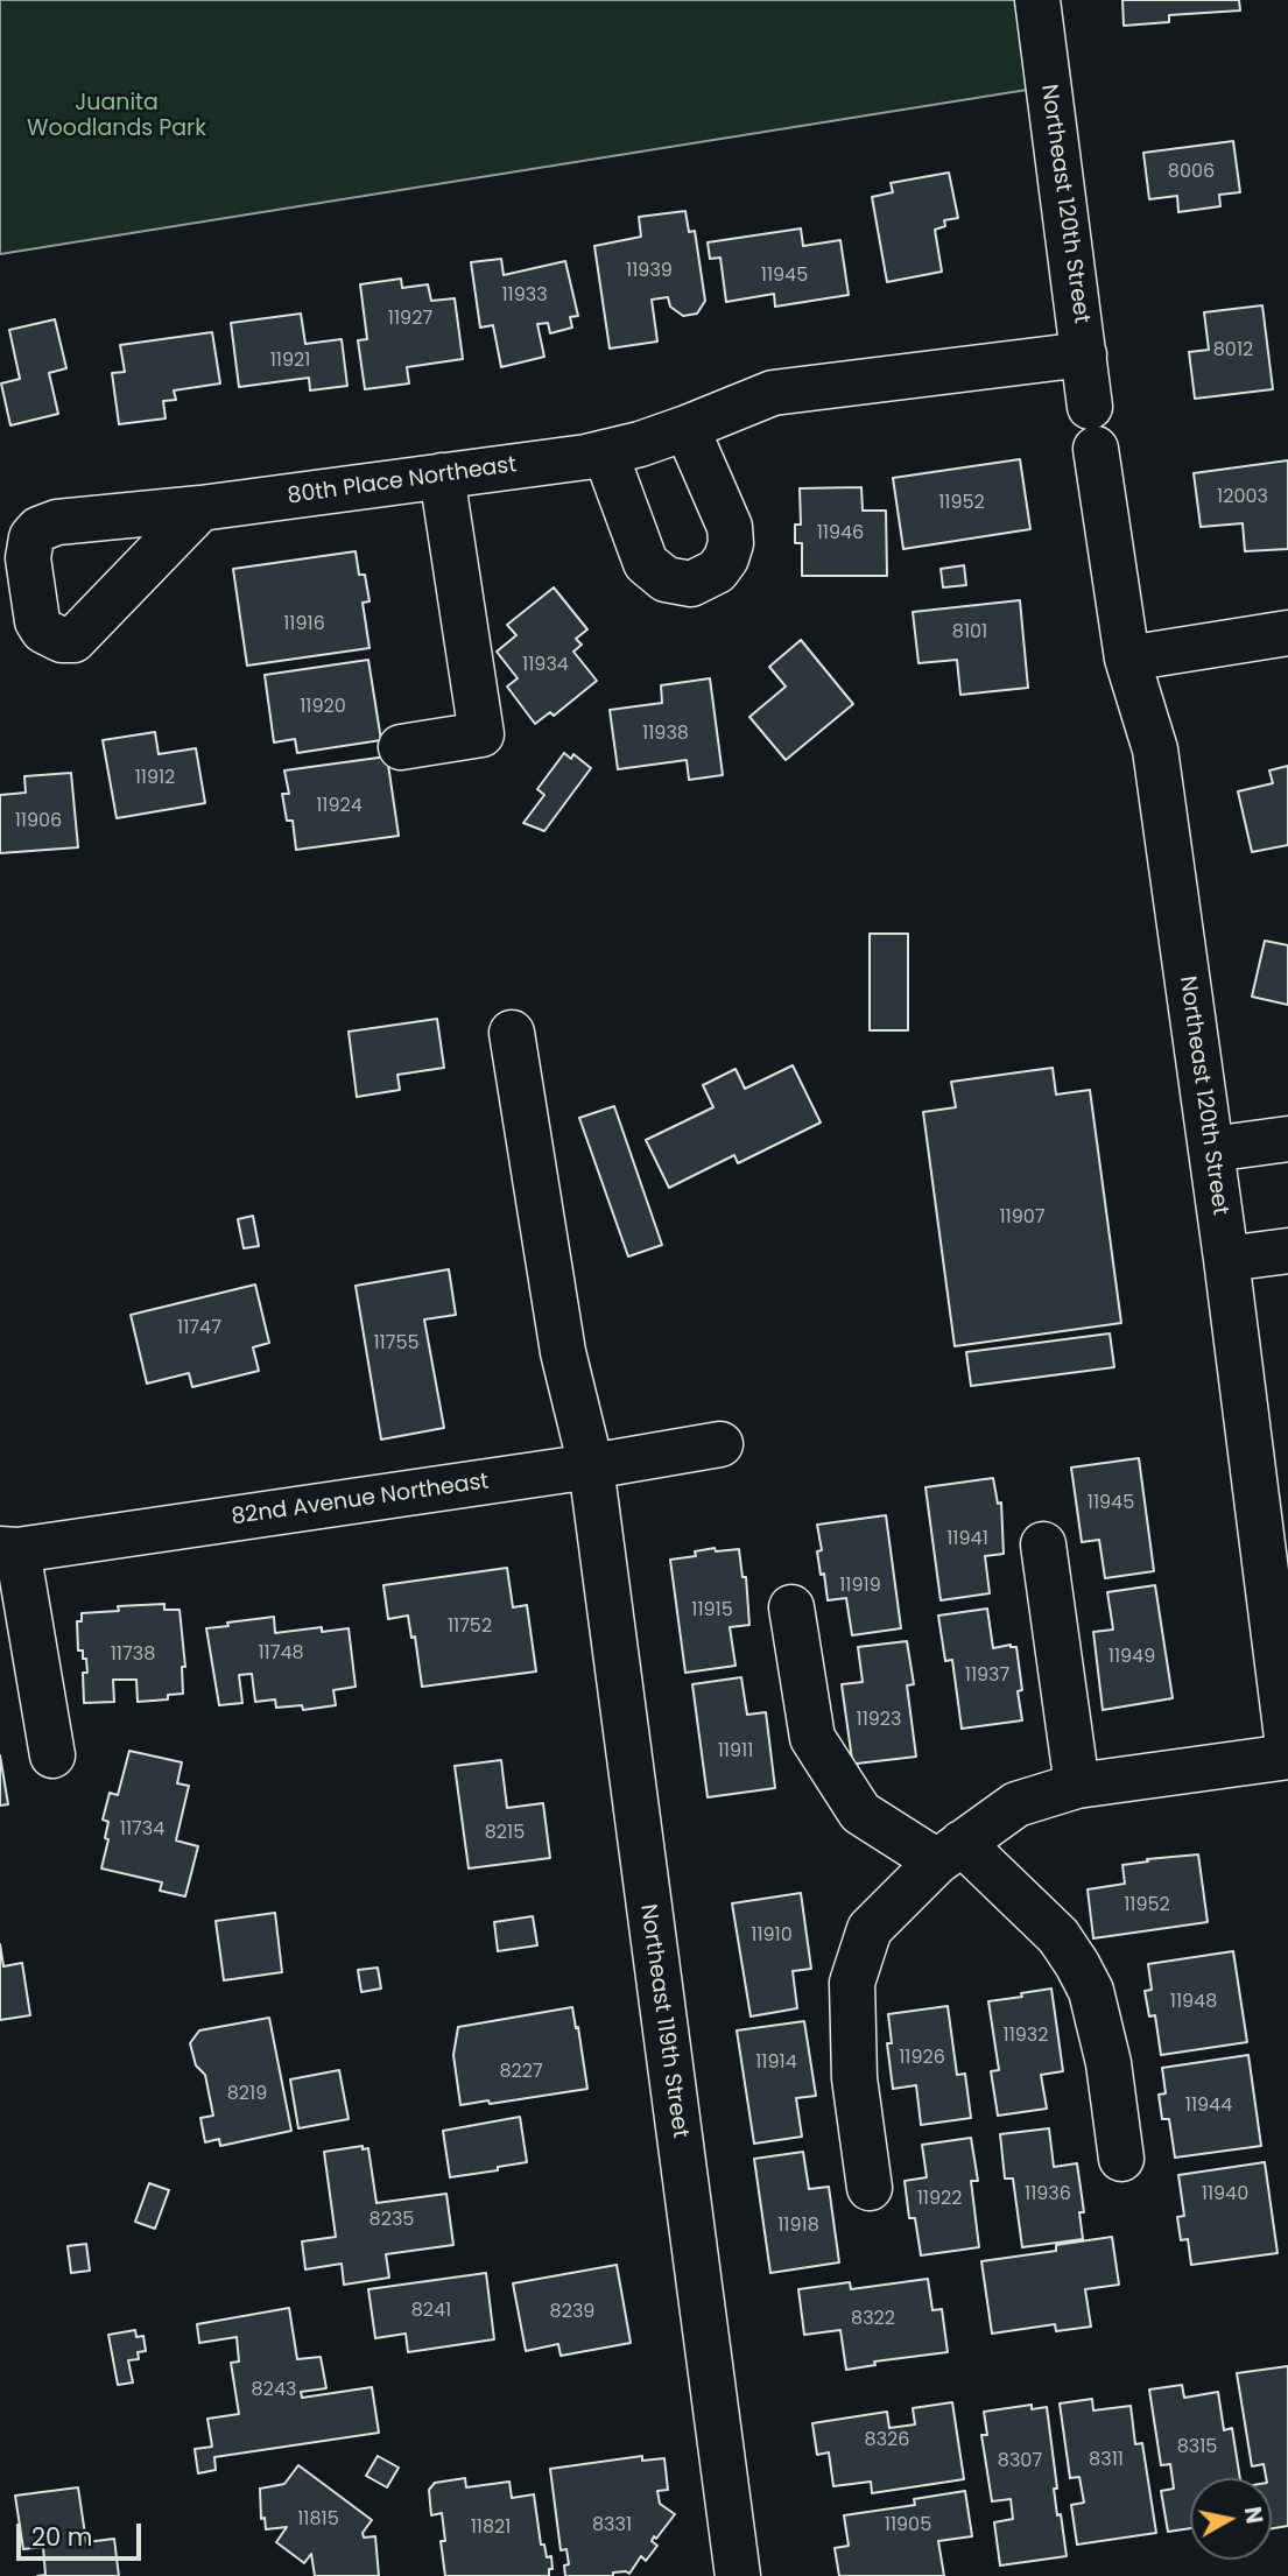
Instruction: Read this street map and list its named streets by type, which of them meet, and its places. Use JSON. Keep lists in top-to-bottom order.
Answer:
{
  "streets": {
    "street": [
      "Northeast 120th Street",
      "80th Place Northeast",
      "82nd Avenue Northeast",
      "Northeast 119th Street"
    ]
  },
  "crossings": [
    ["Northeast 120th Street", "80th Place Northeast"],
    ["82nd Avenue Northeast", "Northeast 119th Street"]
  ],
  "parks": ["Juanita Woodlands Park"],
  "house_numbers": [
    "8006",
    "11939",
    "11945",
    "11933",
    "11927",
    "8012",
    "11921",
    "12003",
    "11952",
    "11946",
    "11916",
    "8101",
    "11934",
    "11920",
    "11938",
    "11912",
    "11924",
    "11906",
    "11907",
    "11747",
    "11755",
    "11945",
    "11941",
    "11919",
    "11915",
    "11752",
    "11748",
    "11738",
    "11949",
    "11937",
    "11923",
    "11911",
    "11734",
    "8215",
    "11952",
    "11910",
    "11948",
    "11932",
    "11926",
    "11914",
    "8227",
    "8219",
    "11944",
    "11936",
    "11940",
    "11922",
    "8235",
    "11918",
    "8241",
    "8239",
    "8322",
    "8243",
    "8326",
    "8315",
    "8311",
    "8307",
    "11815",
    "8331",
    "11905",
    "11821"
  ],
  "scale_bar": "20 m",
  "north": "right"
}
